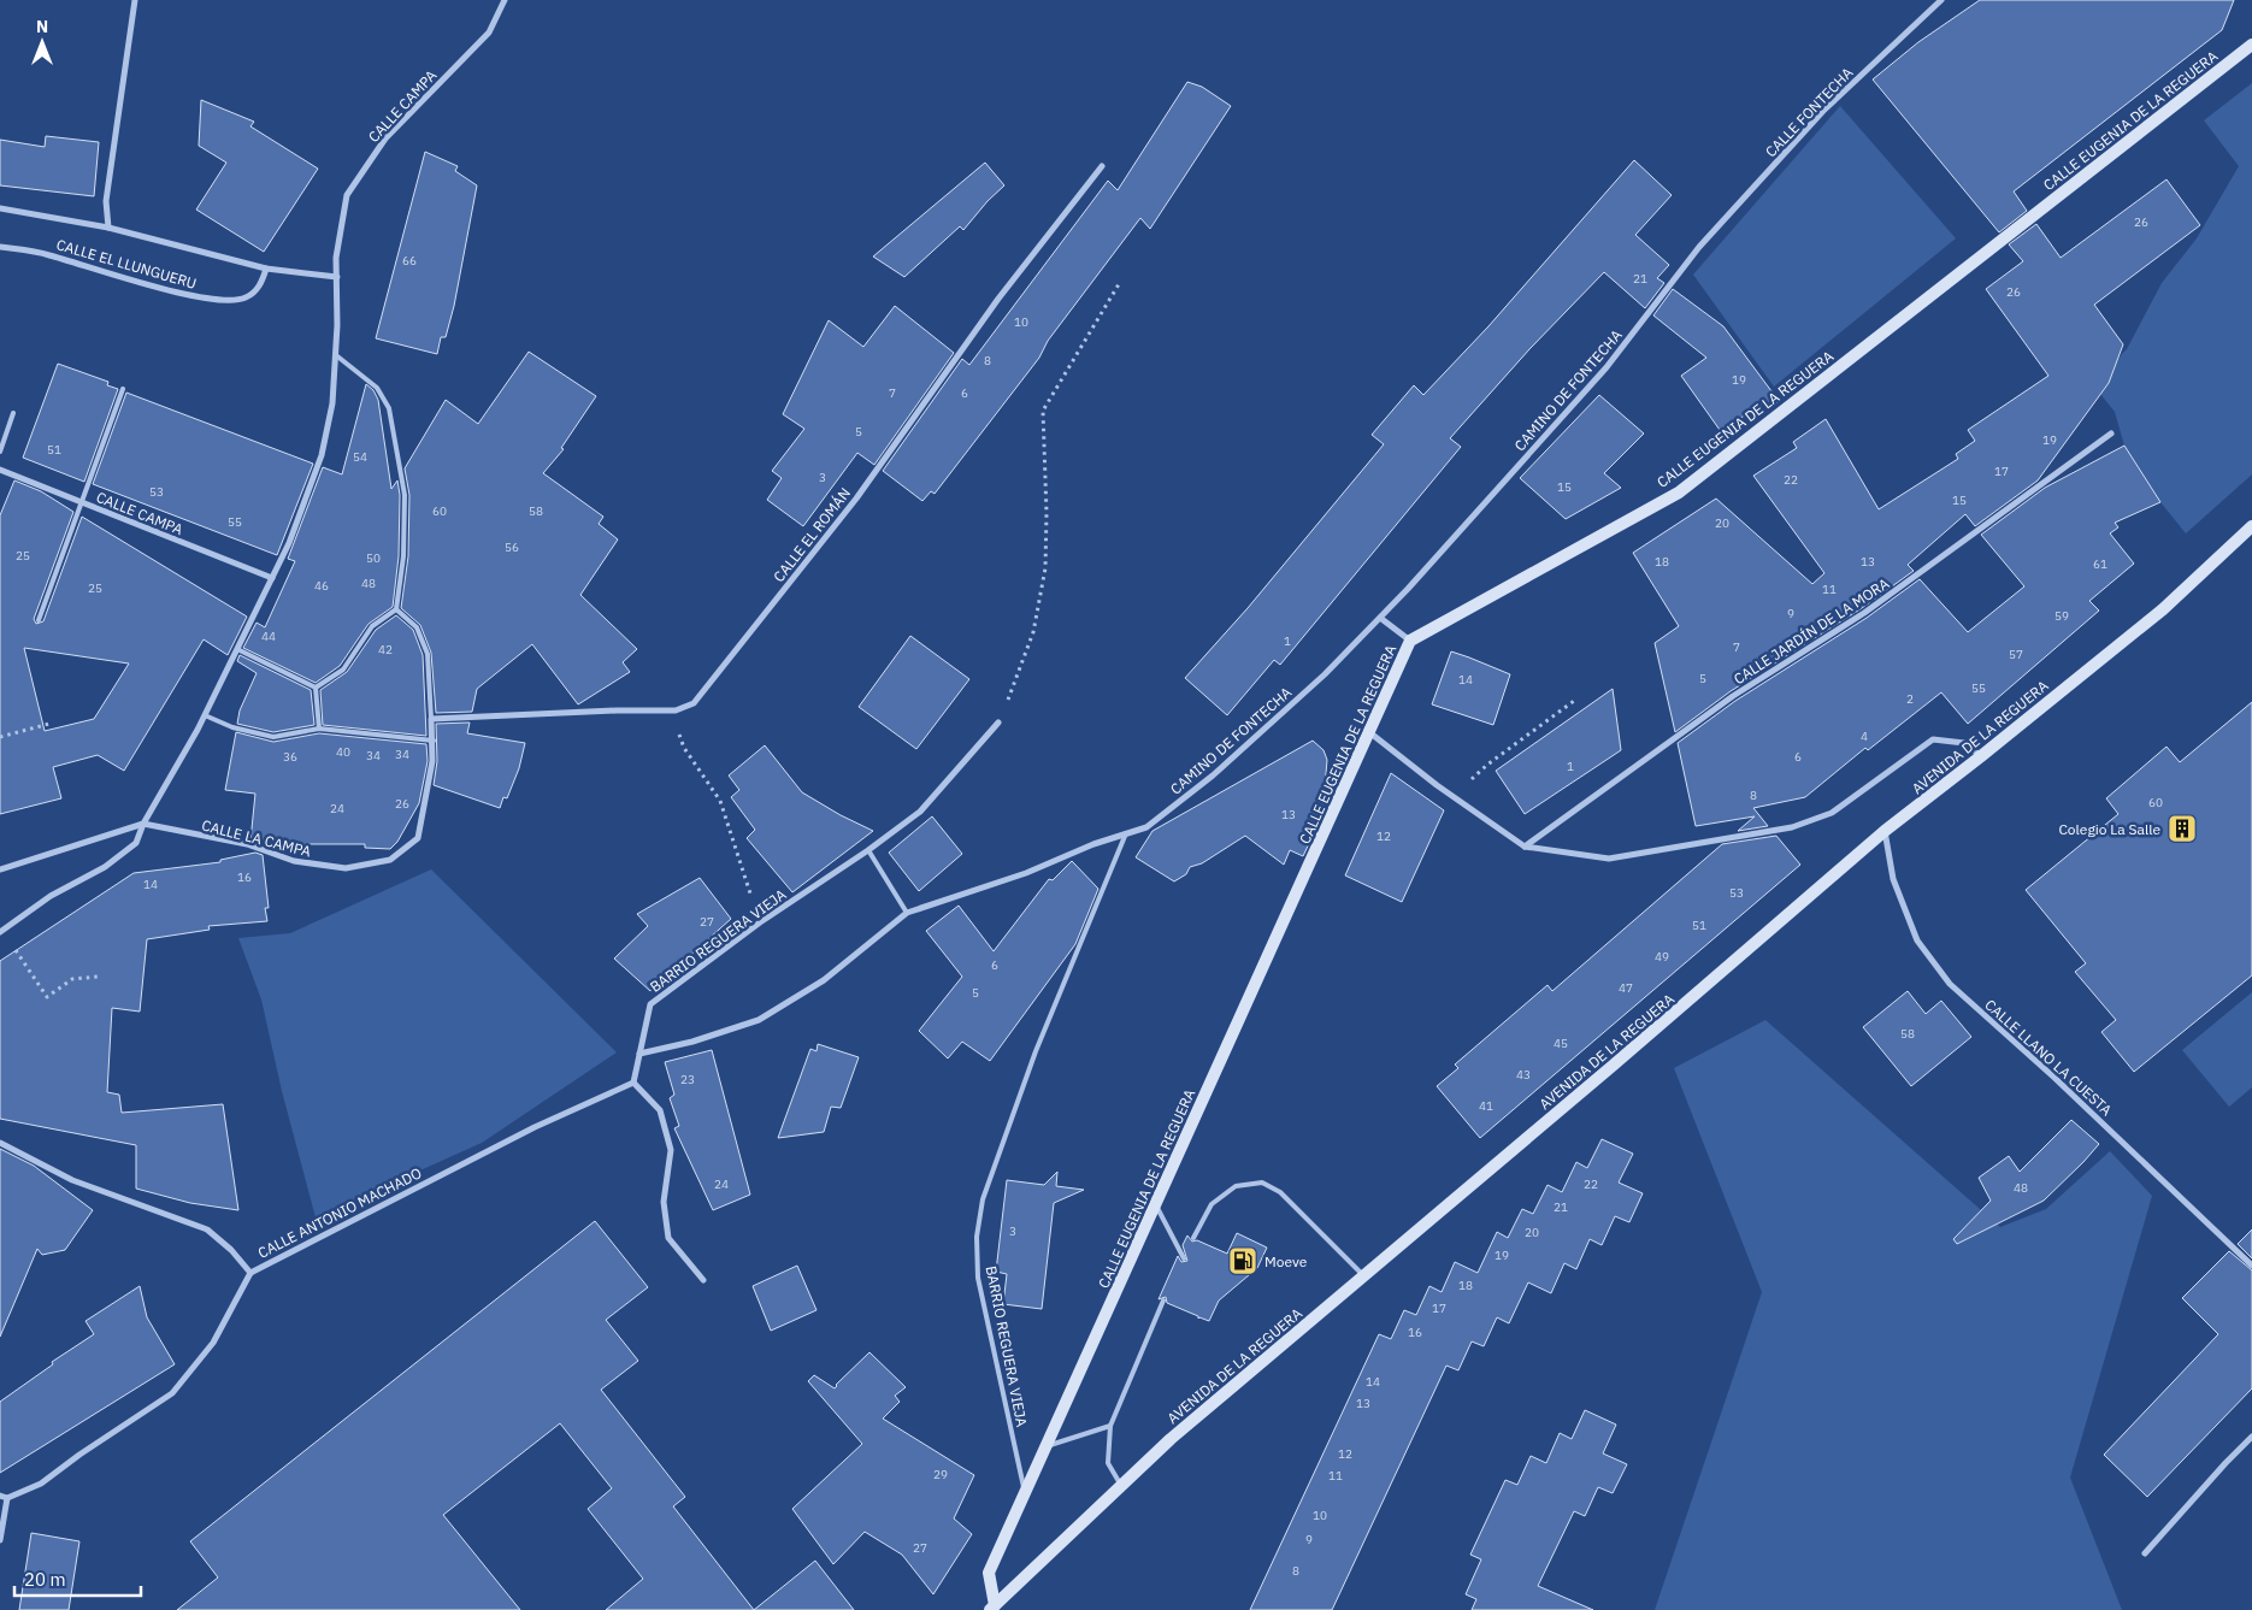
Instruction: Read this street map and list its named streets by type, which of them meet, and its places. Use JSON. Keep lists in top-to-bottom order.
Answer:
{
  "streets": {
    "street": [
      "CALLE CAMPA",
      "CALLE FONTECHA",
      "CALLE EUGENIA DE LA REGUERA",
      "CALLE EL LLUNGUERU",
      "CAMINO DE FONTECHA",
      "CALLE EL ROMÁN",
      "CALLE JARDÍN DE LA MORA",
      "AVENIDA DE LA REGUERA",
      "CALLE LA CAMPA",
      "BARRIO REGUERA VIEJA",
      "CALLE LLANO LA CUESTA",
      "CALLE ANTONIO MACHADO"
    ]
  },
  "crossings": [
    ["CALLE CAMPA", "CALLE LA CAMPA"],
    ["CALLE FONTECHA", "CAMINO DE FONTECHA"],
    ["CALLE EUGENIA DE LA REGUERA", "AVENIDA DE LA REGUERA"],
    ["CALLE EUGENIA DE LA REGUERA", "BARRIO REGUERA VIEJA"],
    ["CAMINO DE FONTECHA", "BARRIO REGUERA VIEJA"],
    ["AVENIDA DE LA REGUERA", "CALLE LLANO LA CUESTA"],
    ["BARRIO REGUERA VIEJA", "CALLE ANTONIO MACHADO"]
  ],
  "places": {
    "building": ["Colegio La Salle"],
    "fuel station": ["Moeve"]
  },
  "house_numbers": [
    "26",
    "66",
    "21",
    "26",
    "10",
    "8",
    "19",
    "7",
    "6",
    "5",
    "19",
    "51",
    "54",
    "17",
    "3",
    "22",
    "15",
    "53",
    "15",
    "60",
    "58",
    "55",
    "20",
    "56",
    "25",
    "50",
    "18",
    "13",
    "61",
    "48",
    "46",
    "25",
    "11",
    "9",
    "59",
    "44",
    "1",
    "7",
    "42",
    "57",
    "5",
    "14",
    "55",
    "2",
    "4",
    "40",
    "34",
    "34",
    "36",
    "6",
    "1",
    "8",
    "60",
    "26",
    "24",
    "13",
    "12",
    "16",
    "14",
    "53",
    "27",
    "51",
    "49",
    "6",
    "47",
    "5",
    "58",
    "45",
    "43",
    "23",
    "41",
    "24",
    "22",
    "48",
    "21",
    "3",
    "20",
    "19",
    "18",
    "17",
    "16",
    "14",
    "13",
    "12",
    "29",
    "11",
    "10",
    "9",
    "27",
    "8"
  ],
  "scale_bar": "20 m",
  "north": "top"
}
